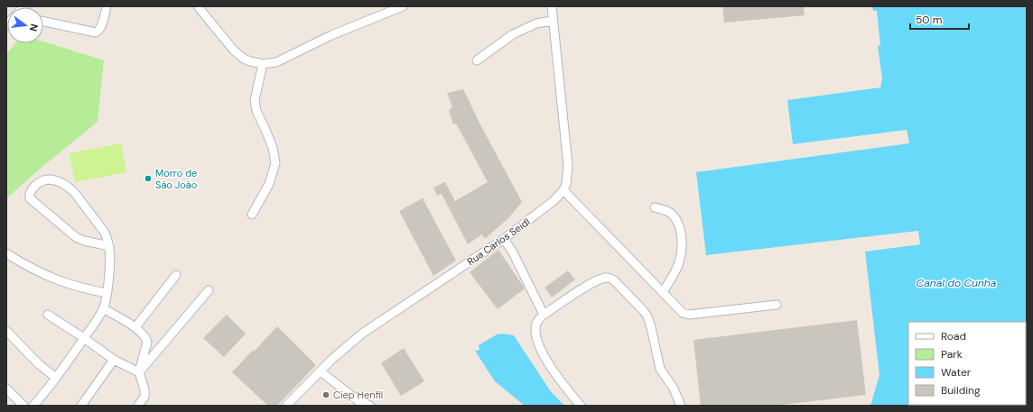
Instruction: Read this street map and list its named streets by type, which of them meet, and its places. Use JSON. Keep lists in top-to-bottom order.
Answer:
{
  "streets": {
    "street": ["Rua Carlos Seidl"]
  },
  "water": ["Canal do Cunha"],
  "places": ["Morro de São João", "Ciep Henfil"],
  "legend": [
    "Road",
    "Park",
    "Water",
    "Building"
  ],
  "scale_bar": "50 m",
  "north": "right"
}
